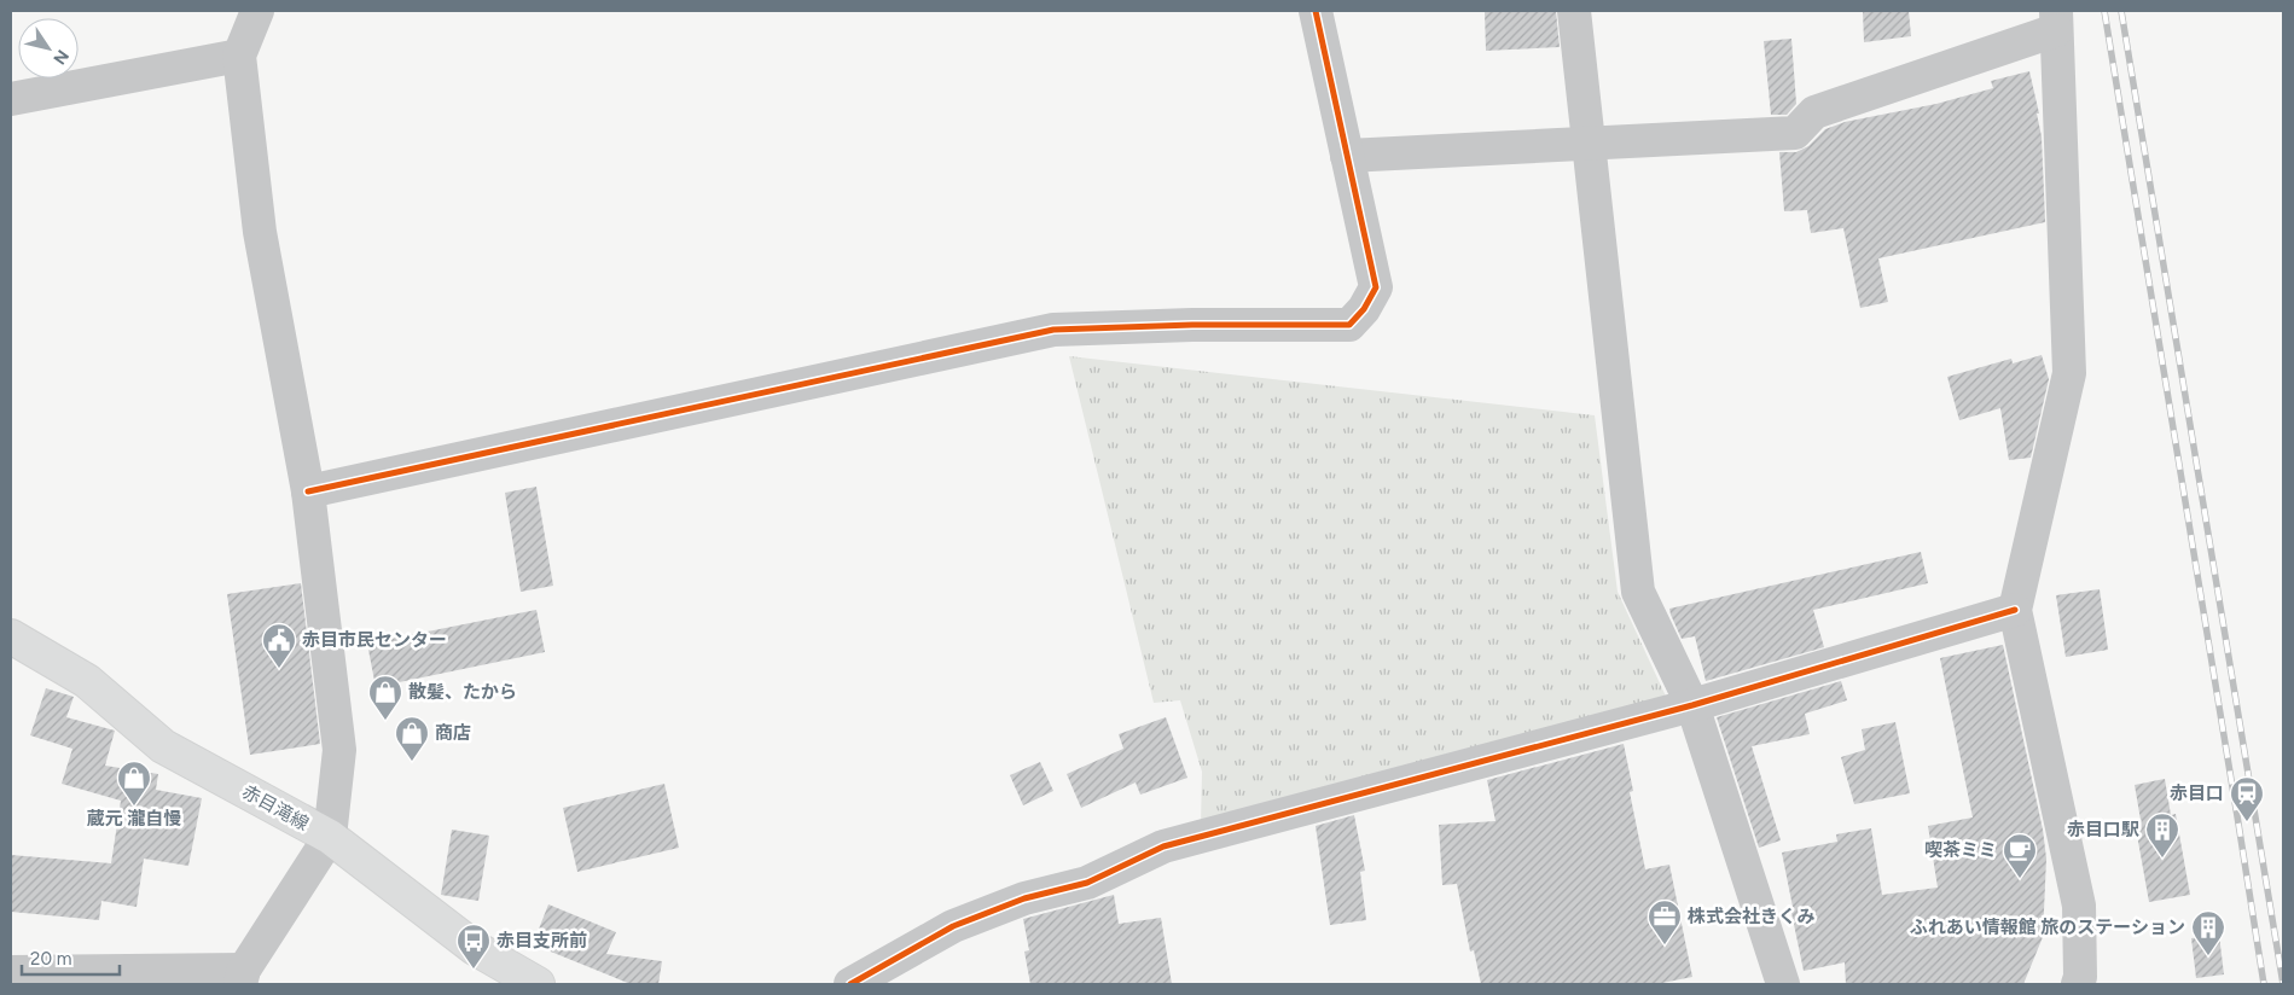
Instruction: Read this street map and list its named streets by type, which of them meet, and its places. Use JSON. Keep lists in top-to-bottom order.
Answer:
{
  "streets": {
    "main road": ["赤目滝線"]
  },
  "places": {
    "public building": ["赤目市民センター"],
    "shop": ["散髪、たから", "商店", "蔵元 瀧自慢"],
    "station": ["赤目口"],
    "building": ["赤目口駅", "ふれあい情報館 旅のステーション"],
    "cafe": ["喫茶ミミ"],
    "office": ["株式会社きくみ"],
    "bus stop": ["赤目支所前"]
  },
  "scale_bar": "20 m",
  "north": "bottom right"
}
